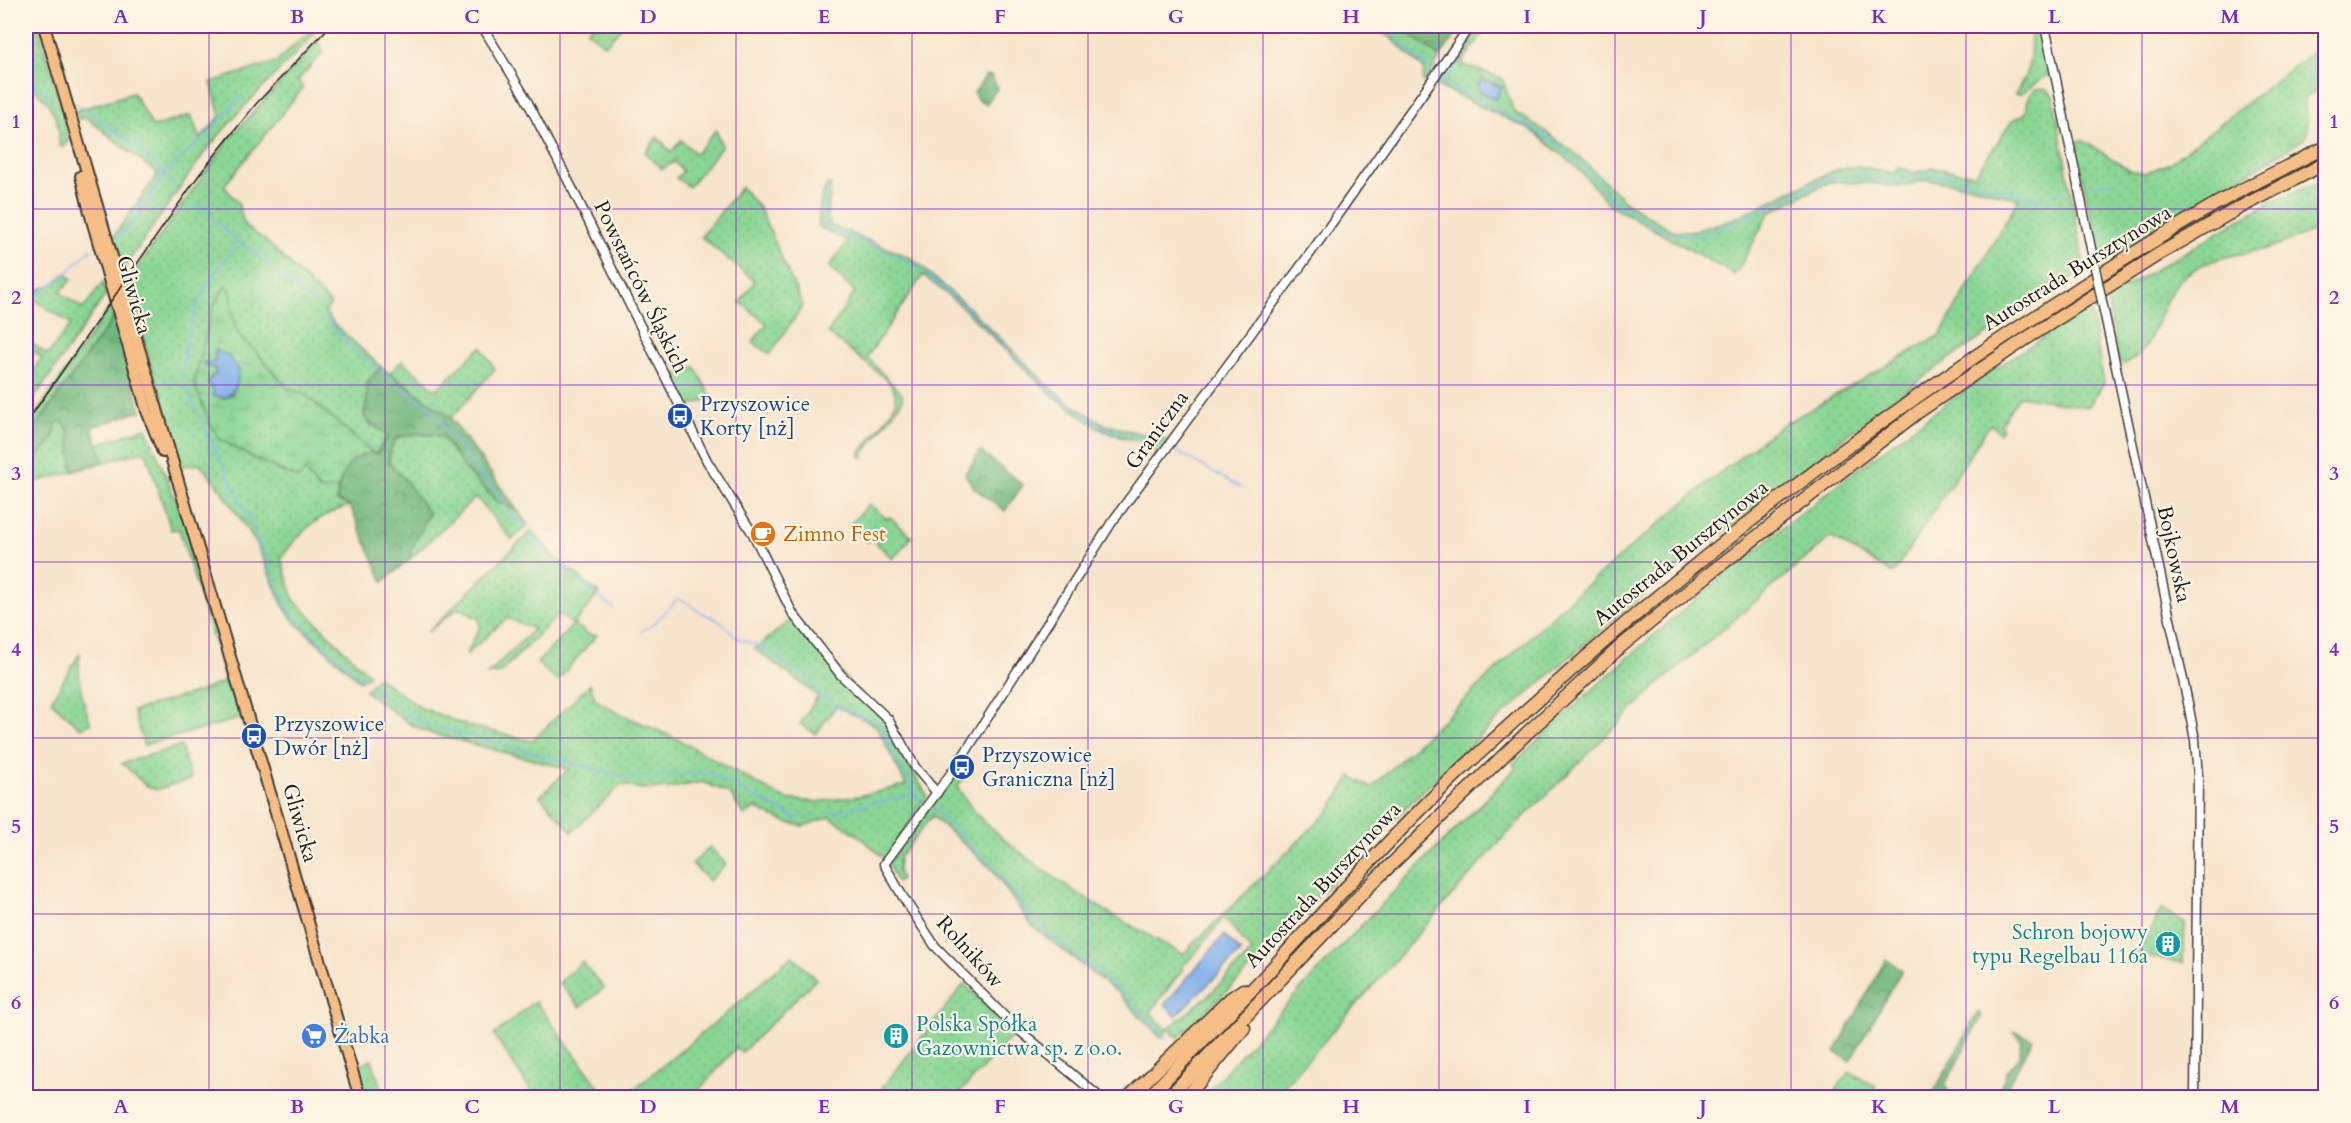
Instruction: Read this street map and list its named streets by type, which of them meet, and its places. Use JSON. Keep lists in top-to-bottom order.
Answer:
{
  "streets": {
    "highway": ["Autostrada Bursztynowa"],
    "main road": ["Gliwicka"],
    "street": [
      "Powstańców Śląskich",
      "Graniczna",
      "Bojkowska",
      "Rolników"
    ]
  },
  "crossings": [
    ["Powstańców Śląskich", "Graniczna"],
    ["Graniczna", "Rolników"]
  ],
  "places": {
    "bus stop": ["Przyszowice Korty [nż]", "Przyszowice Dwór [nż]", "Przyszowice Graniczna [nż]"],
    "cafe": ["Zimno Fest"],
    "building": ["Schron bojowy typu Regelbau 116a", "Polska Spółka Gazownictwa sp. z o.o."],
    "supermarket": ["Żabka"]
  },
  "grid": {
    "columns": [
      "A",
      "B",
      "C",
      "D",
      "E",
      "F",
      "G",
      "H",
      "I",
      "J",
      "K",
      "L",
      "M"
    ],
    "rows": [
      "1",
      "2",
      "3",
      "4",
      "5",
      "6"
    ]
  }
}
